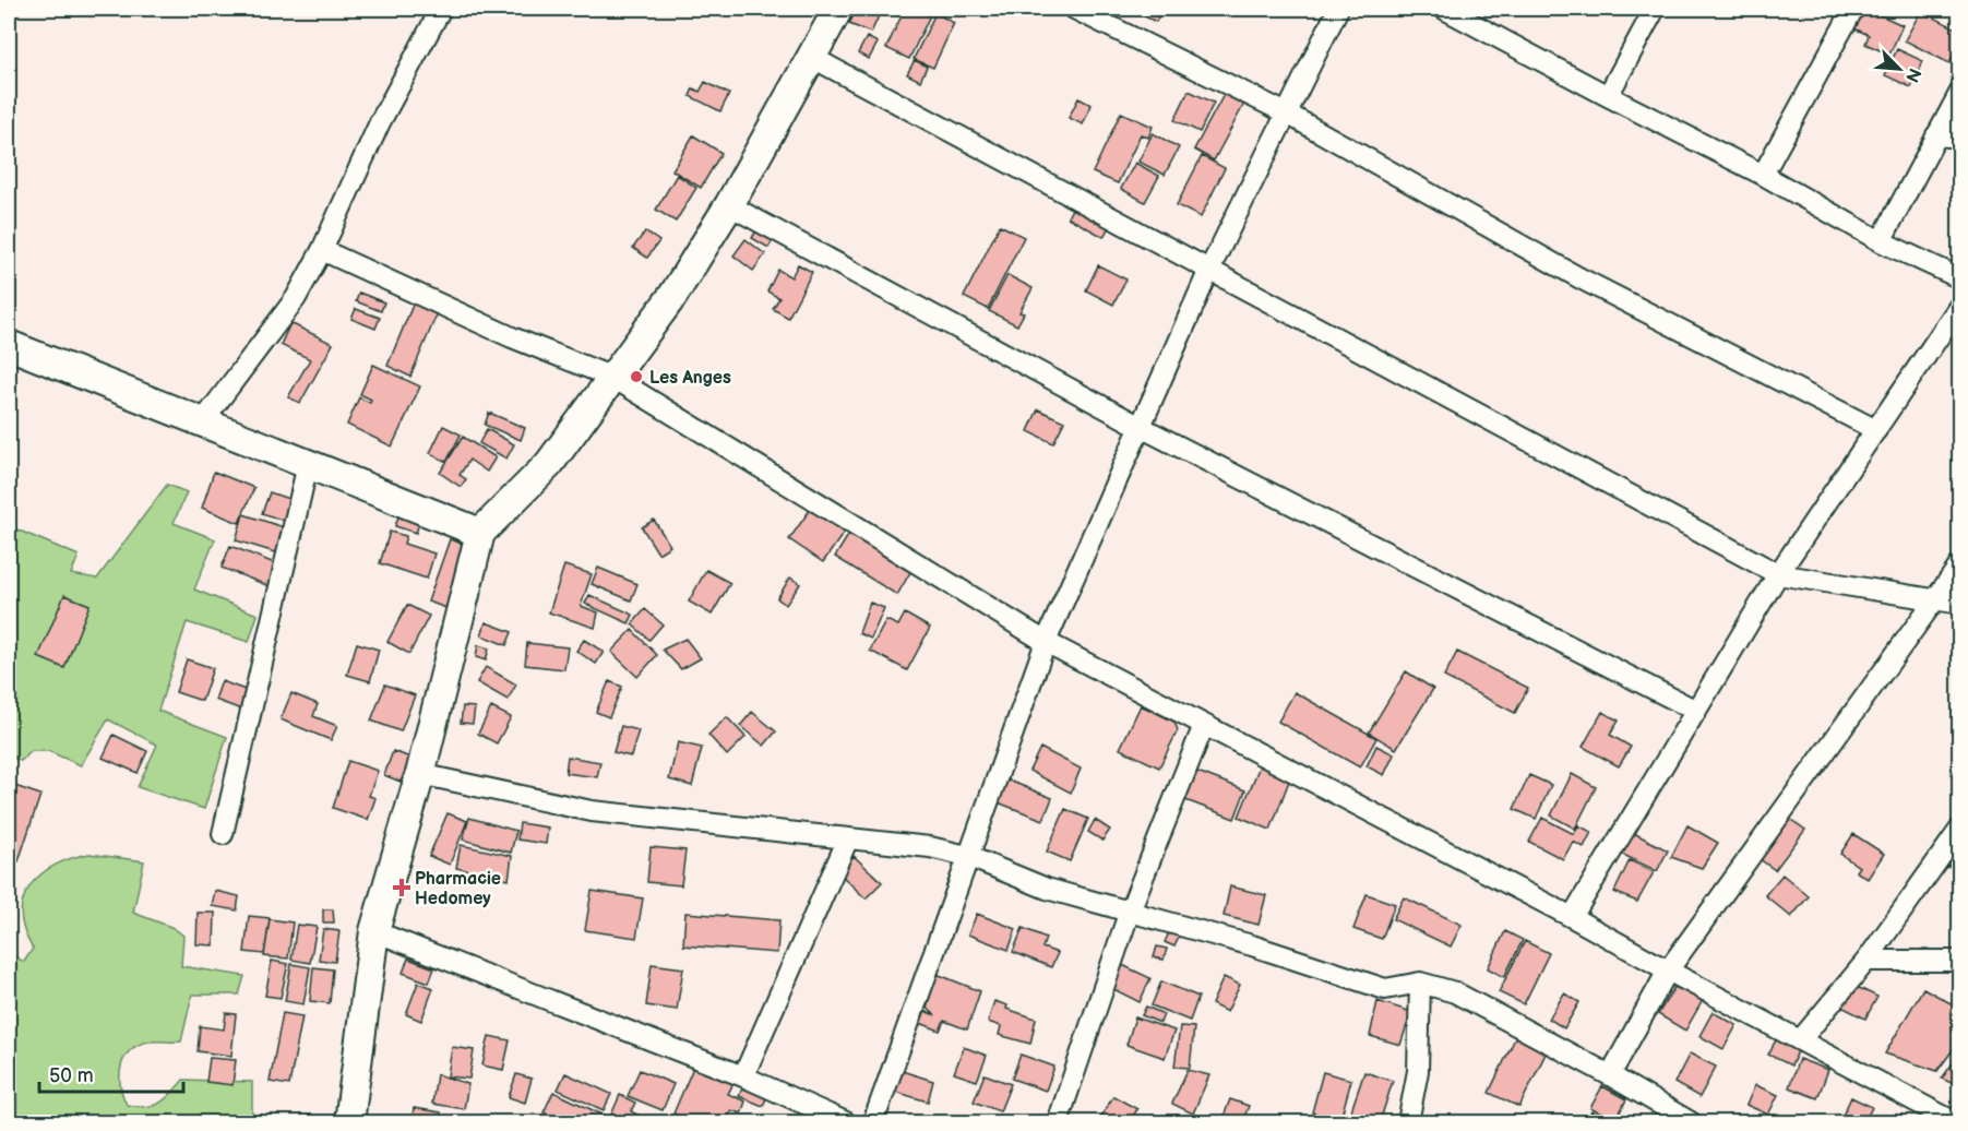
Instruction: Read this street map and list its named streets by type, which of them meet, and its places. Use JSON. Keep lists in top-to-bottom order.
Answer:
{
  "places": {
    "other": ["Les Anges"],
    "health": ["Pharmacie Hedomey"]
  },
  "scale_bar": "50 m",
  "north": "bottom right"
}
